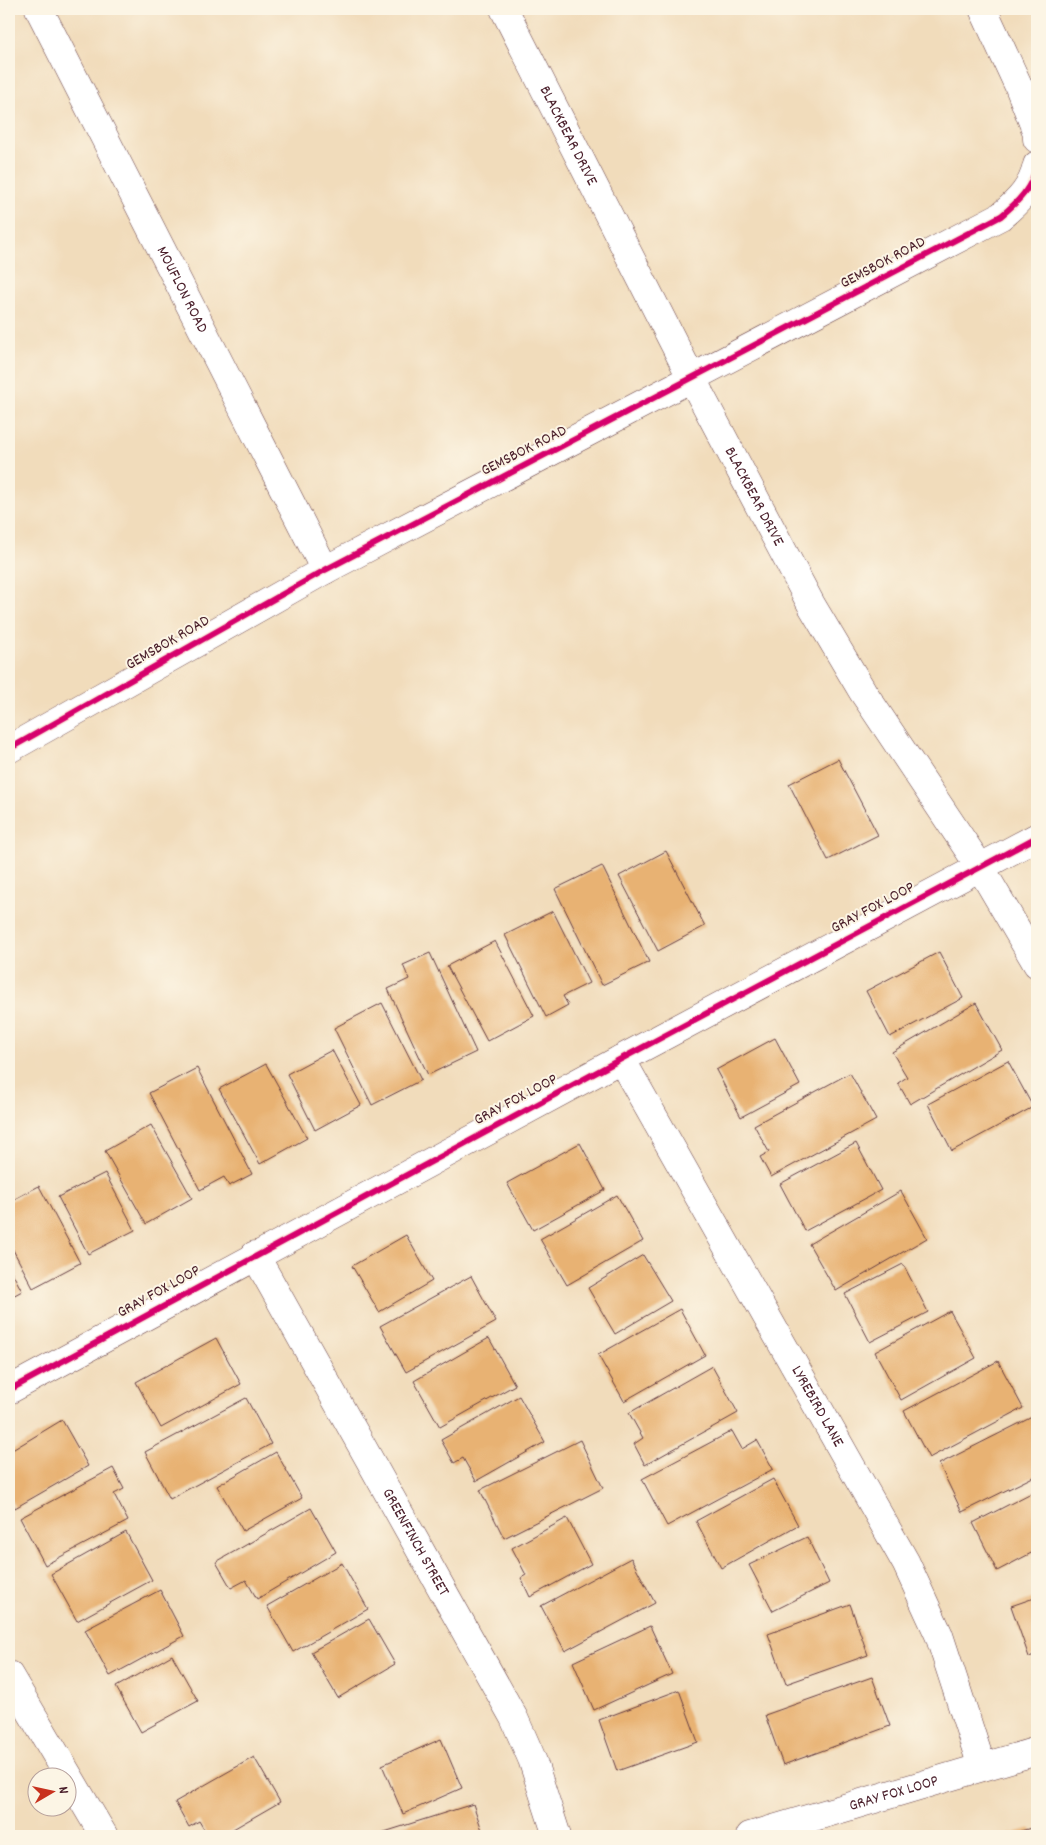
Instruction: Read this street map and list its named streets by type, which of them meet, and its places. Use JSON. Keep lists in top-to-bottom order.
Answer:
{
  "streets": {
    "street": [
      "BLACKBEAR DRIVE",
      "GEMSBOK ROAD",
      "MOUFLON ROAD",
      "GRAY FOX LOOP",
      "LYREBIRD LANE",
      "GREENFINCH STREET"
    ]
  },
  "crossings": [
    ["BLACKBEAR DRIVE", "GEMSBOK ROAD"],
    ["BLACKBEAR DRIVE", "GRAY FOX LOOP"],
    ["GEMSBOK ROAD", "MOUFLON ROAD"],
    ["GRAY FOX LOOP", "LYREBIRD LANE"],
    ["GRAY FOX LOOP", "GREENFINCH STREET"]
  ],
  "north": "right"
}
